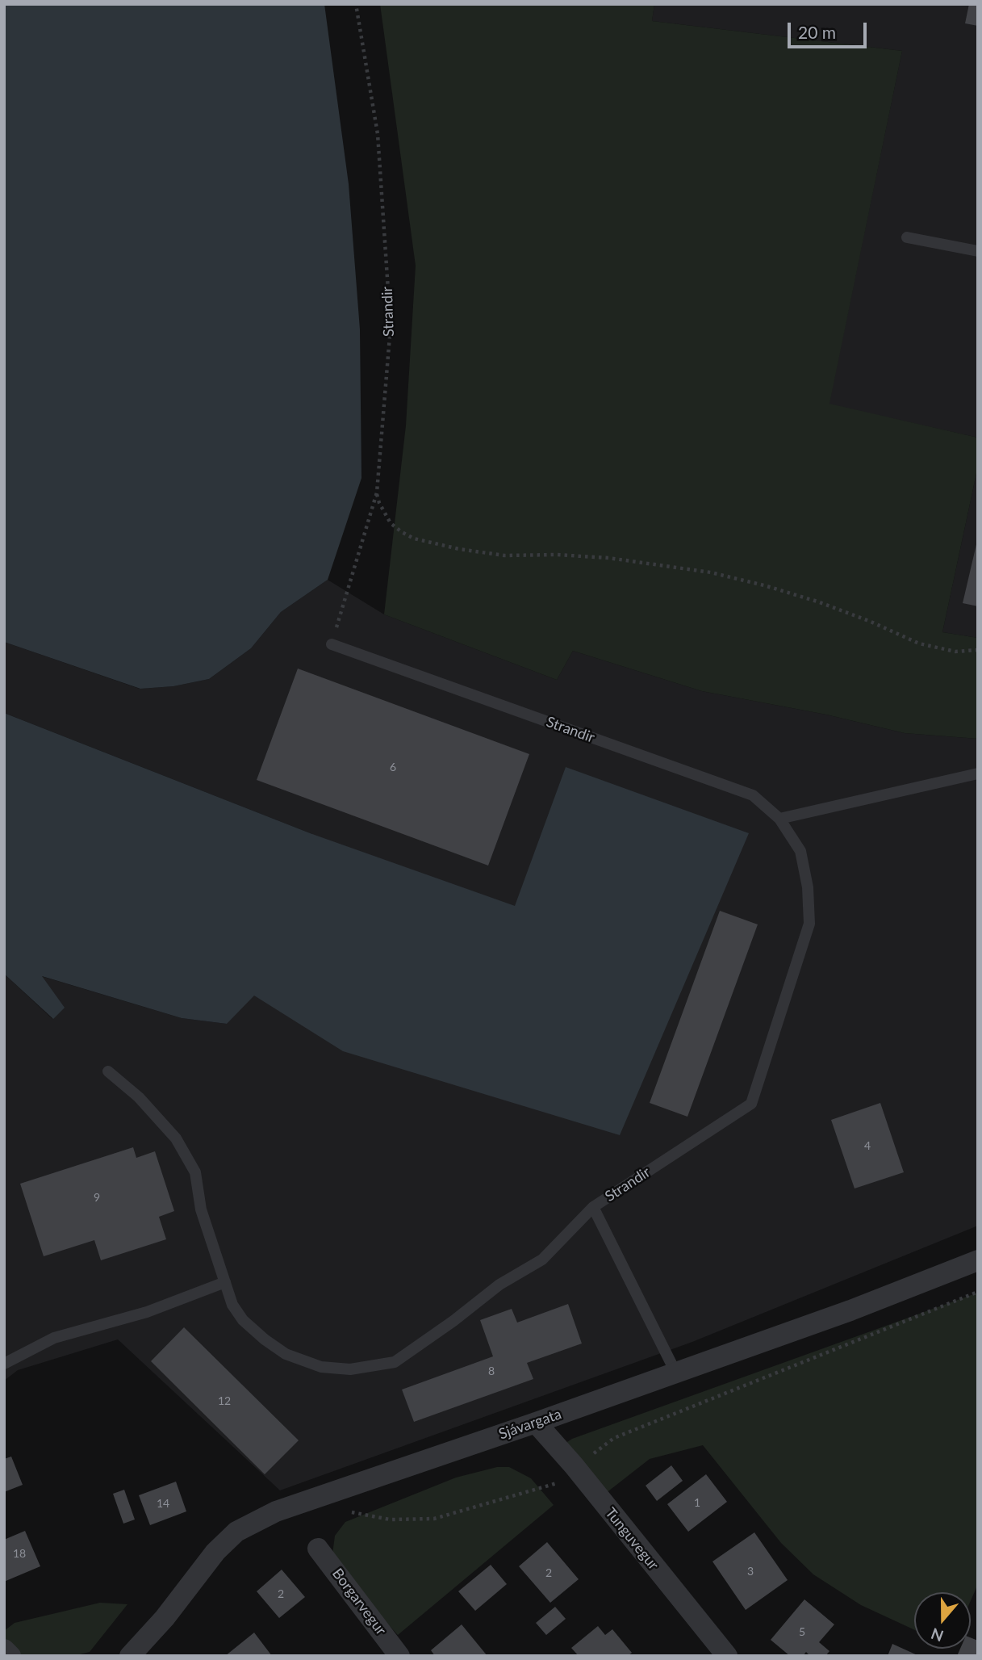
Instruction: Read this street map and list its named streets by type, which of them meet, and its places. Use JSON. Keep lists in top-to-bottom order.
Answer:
{
  "streets": {
    "street": ["Sjávargata", "Tunguvegur", "Borgarvegur"],
    "lane": ["Strandir"]
  },
  "crossings": [
    ["Strandir", "Sjávargata"],
    ["Sjávargata", "Tunguvegur"]
  ],
  "house_numbers": [
    "6",
    "4",
    "9",
    "8",
    "12",
    "1",
    "14",
    "18",
    "3",
    "2",
    "2",
    "5"
  ],
  "scale_bar": "20 m",
  "north": "bottom"
}
